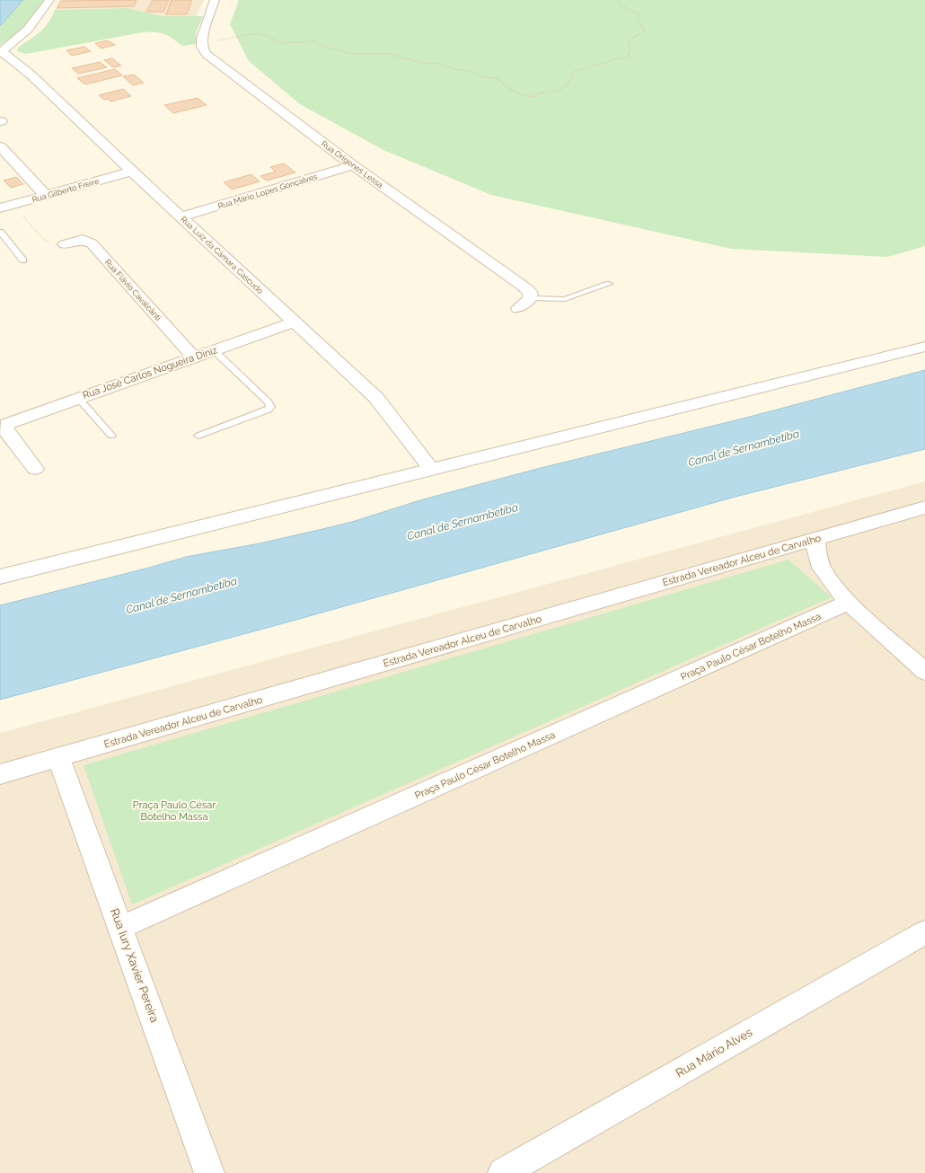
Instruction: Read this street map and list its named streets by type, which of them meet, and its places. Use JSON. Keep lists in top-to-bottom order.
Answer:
{
  "streets": {
    "street": [
      "Rua Orígenes Lessa",
      "Rua Gilberto Freire",
      "Rua Mário Lopes Gonçalves",
      "Rua Luiz da Câmara Cascudo",
      "Rua Flávio Cavalcânti",
      "Rua José Carlos Nogueira Diniz",
      "Estrada Vereador Alceu de Carvalho",
      "Praça Paulo César Botelho Massa",
      "Rua Iury Xavier Pereira",
      "Rua Mário Alves"
    ]
  },
  "crossings": [
    ["Rua Orígenes Lessa", "Rua Mário Lopes Gonçalves"],
    ["Rua Gilberto Freire", "Rua Luiz da Câmara Cascudo"],
    ["Rua Mário Lopes Gonçalves", "Rua Luiz da Câmara Cascudo"],
    ["Rua Luiz da Câmara Cascudo", "Rua José Carlos Nogueira Diniz"],
    ["Rua Flávio Cavalcânti", "Rua José Carlos Nogueira Diniz"],
    ["Estrada Vereador Alceu de Carvalho", "Rua Iury Xavier Pereira"],
    ["Praça Paulo César Botelho Massa", "Rua Iury Xavier Pereira"]
  ],
  "water": ["Canal de Sernambetiba"],
  "parks": ["Praça Paulo César Botelho Massa"]
}
